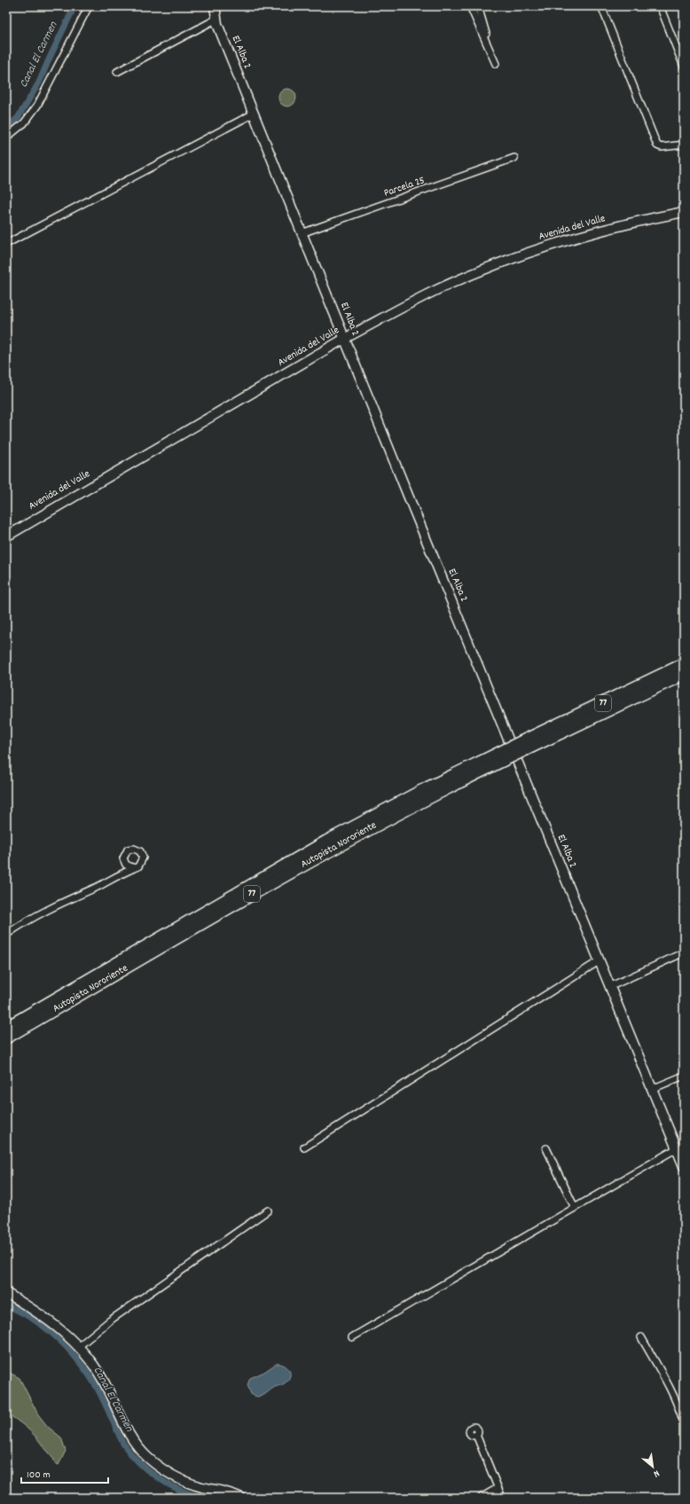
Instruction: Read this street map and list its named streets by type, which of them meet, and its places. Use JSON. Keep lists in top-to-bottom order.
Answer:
{
  "streets": {
    "highway": ["77", "Autopista Nororiente"],
    "street": ["El Alba 2", "Parcela 25", "Avenida del Valle"]
  },
  "crossings": [
    ["El Alba 2", "Parcela 25"],
    ["El Alba 2", "Avenida del Valle"]
  ],
  "water": ["Canal El Carmen"],
  "scale_bar": "100 m",
  "north": "bottom right"
}
